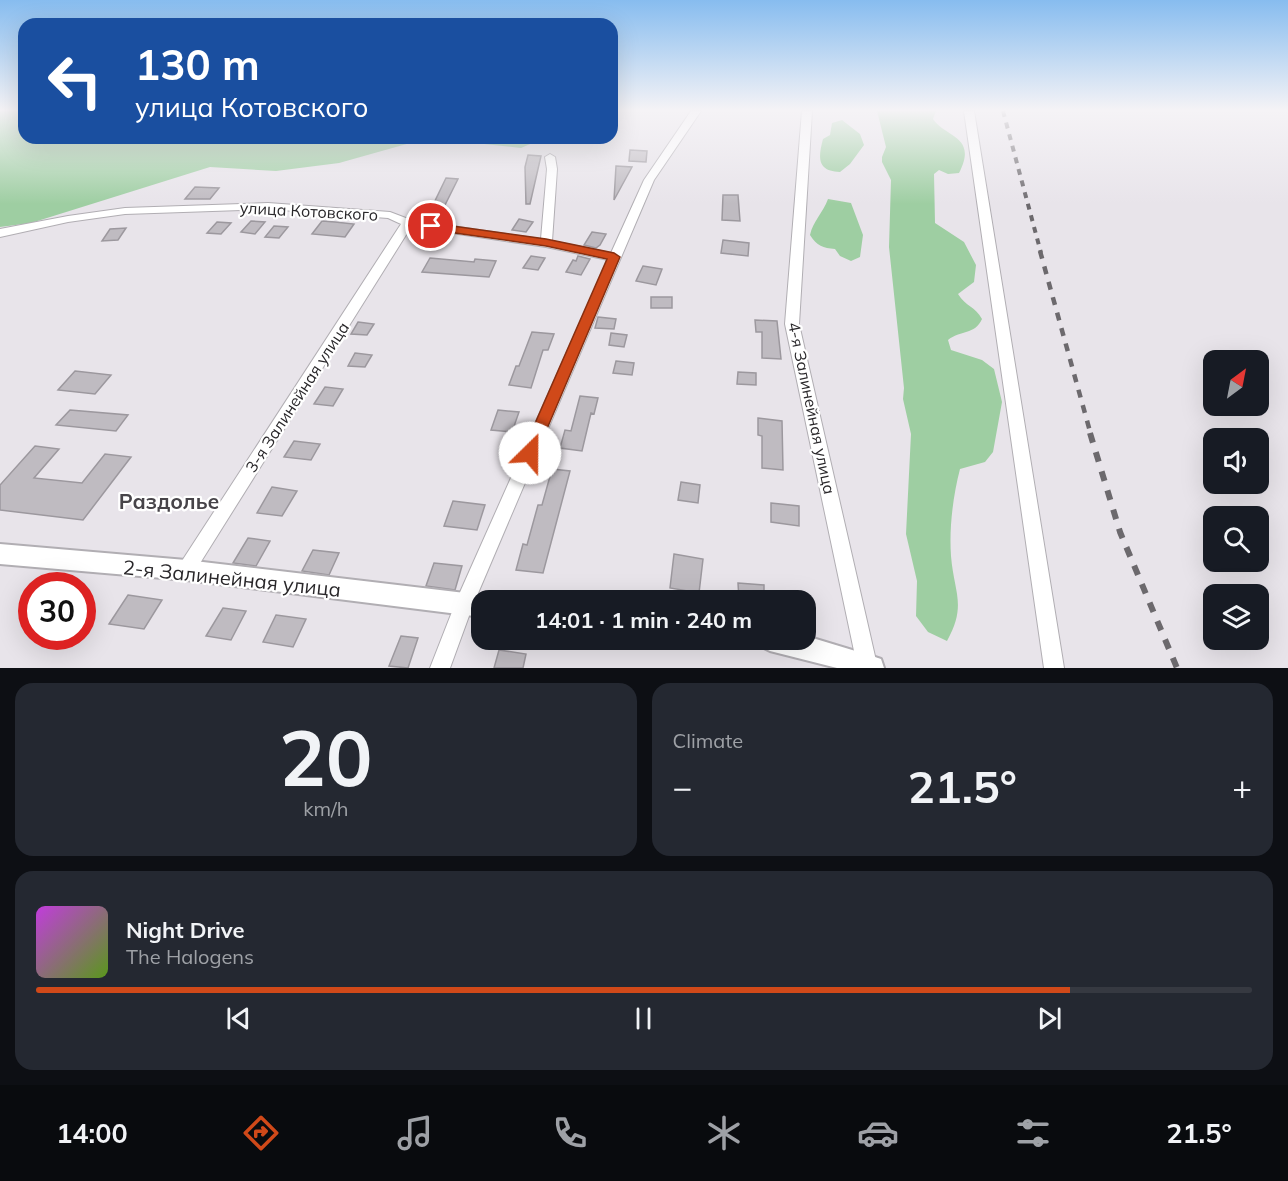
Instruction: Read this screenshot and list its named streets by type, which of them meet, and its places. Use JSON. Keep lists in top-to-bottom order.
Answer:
{
  "streets": {
    "street": [
      "улица Котовского",
      "3-я Залинейная улица",
      "4-я Залинейная улица",
      "2-я Залинейная улица"
    ]
  },
  "crossings": [
    ["улица Котовского", "3-я Залинейная улица"],
    ["3-я Залинейная улица", "2-я Залинейная улица"]
  ],
  "districts": ["Раздолье"],
  "north": "top right",
  "page": {
    "turn": ["130 m", "улица Котовского"],
    "limit": "30",
    "trip": "14:01 · 1 min · 240 m",
    "tile": [
      ["20", "km/h"],
      "Climate"
    ],
    "heat": ["−", "21.5°", "+"],
    "song": ["Night Drive", "The Halogens"],
    "tabs": ["14:00", "21.5°"]
  }
}
